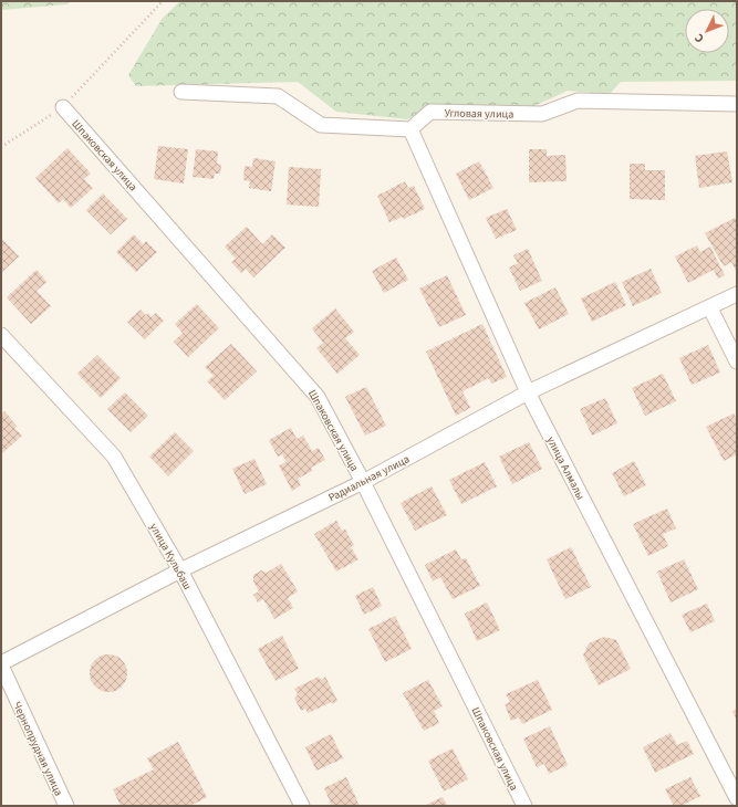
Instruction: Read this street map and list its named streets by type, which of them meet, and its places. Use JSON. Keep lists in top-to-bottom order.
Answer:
{
  "streets": {
    "street": [
      "Угловая улица",
      "Шпаковская улица",
      "улица Алмалы",
      "Радиальная улица",
      "улица Кульбаш",
      "Чернопрудная улица"
    ]
  },
  "crossings": [
    ["Угловая улица", "улица Алмалы"],
    ["Шпаковская улица", "Радиальная улица"],
    ["улица Алмалы", "Радиальная улица"],
    ["Радиальная улица", "улица Кульбаш"],
    ["Радиальная улица", "Чернопрудная улица"]
  ],
  "north": "bottom left"
}
